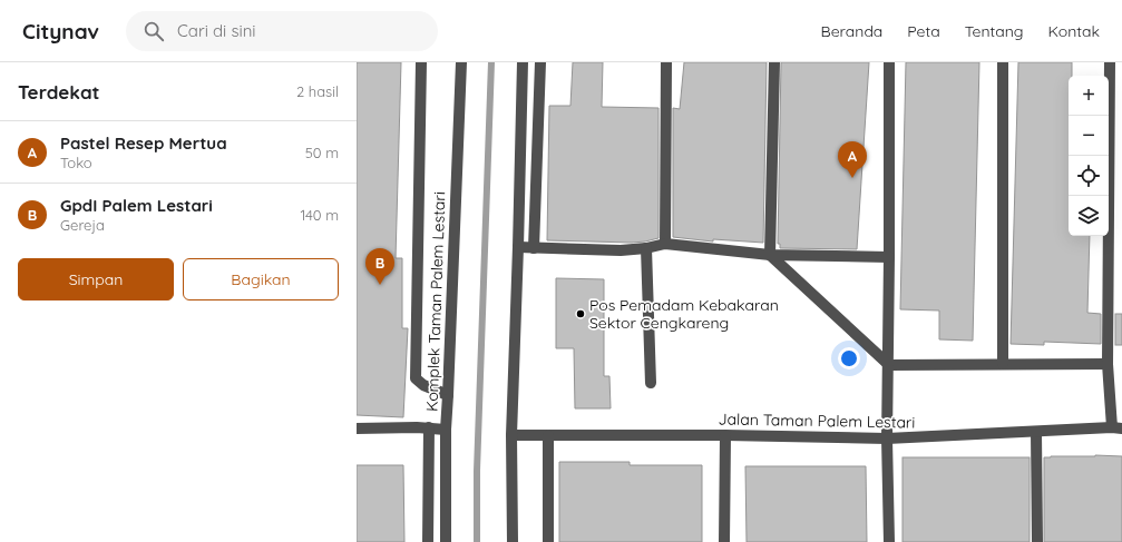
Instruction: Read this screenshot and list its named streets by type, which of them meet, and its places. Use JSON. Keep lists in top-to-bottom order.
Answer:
{
  "streets": {
    "street": ["Komplek Taman Palem Lestari", "Jalan Taman Palem Lestari"]
  },
  "places": ["Pos Pemadam Kebakaran Sektor Cengkareng"],
  "page": {
    "header": "Citynav",
    "search": "Cari di sini",
    "nav": [
      "Beranda",
      "Peta",
      "Tentang",
      "Kontak"
    ],
    "heading": ["Terdekat", "2 hasil"],
    "map_buttons": ["+", "−"],
    "list": [
      {
        "mark": "A",
        "name": "Pastel Resep Mertua",
        "note": "Toko",
        "value": "50 m"
      },
      {
        "mark": "B",
        "name": "GpdI Palem Lestari",
        "note": "Gereja",
        "value": "140 m"
      }
    ],
    "pins": ["A", "B"],
    "buttons": ["Simpan", "Bagikan"]
  }
}
